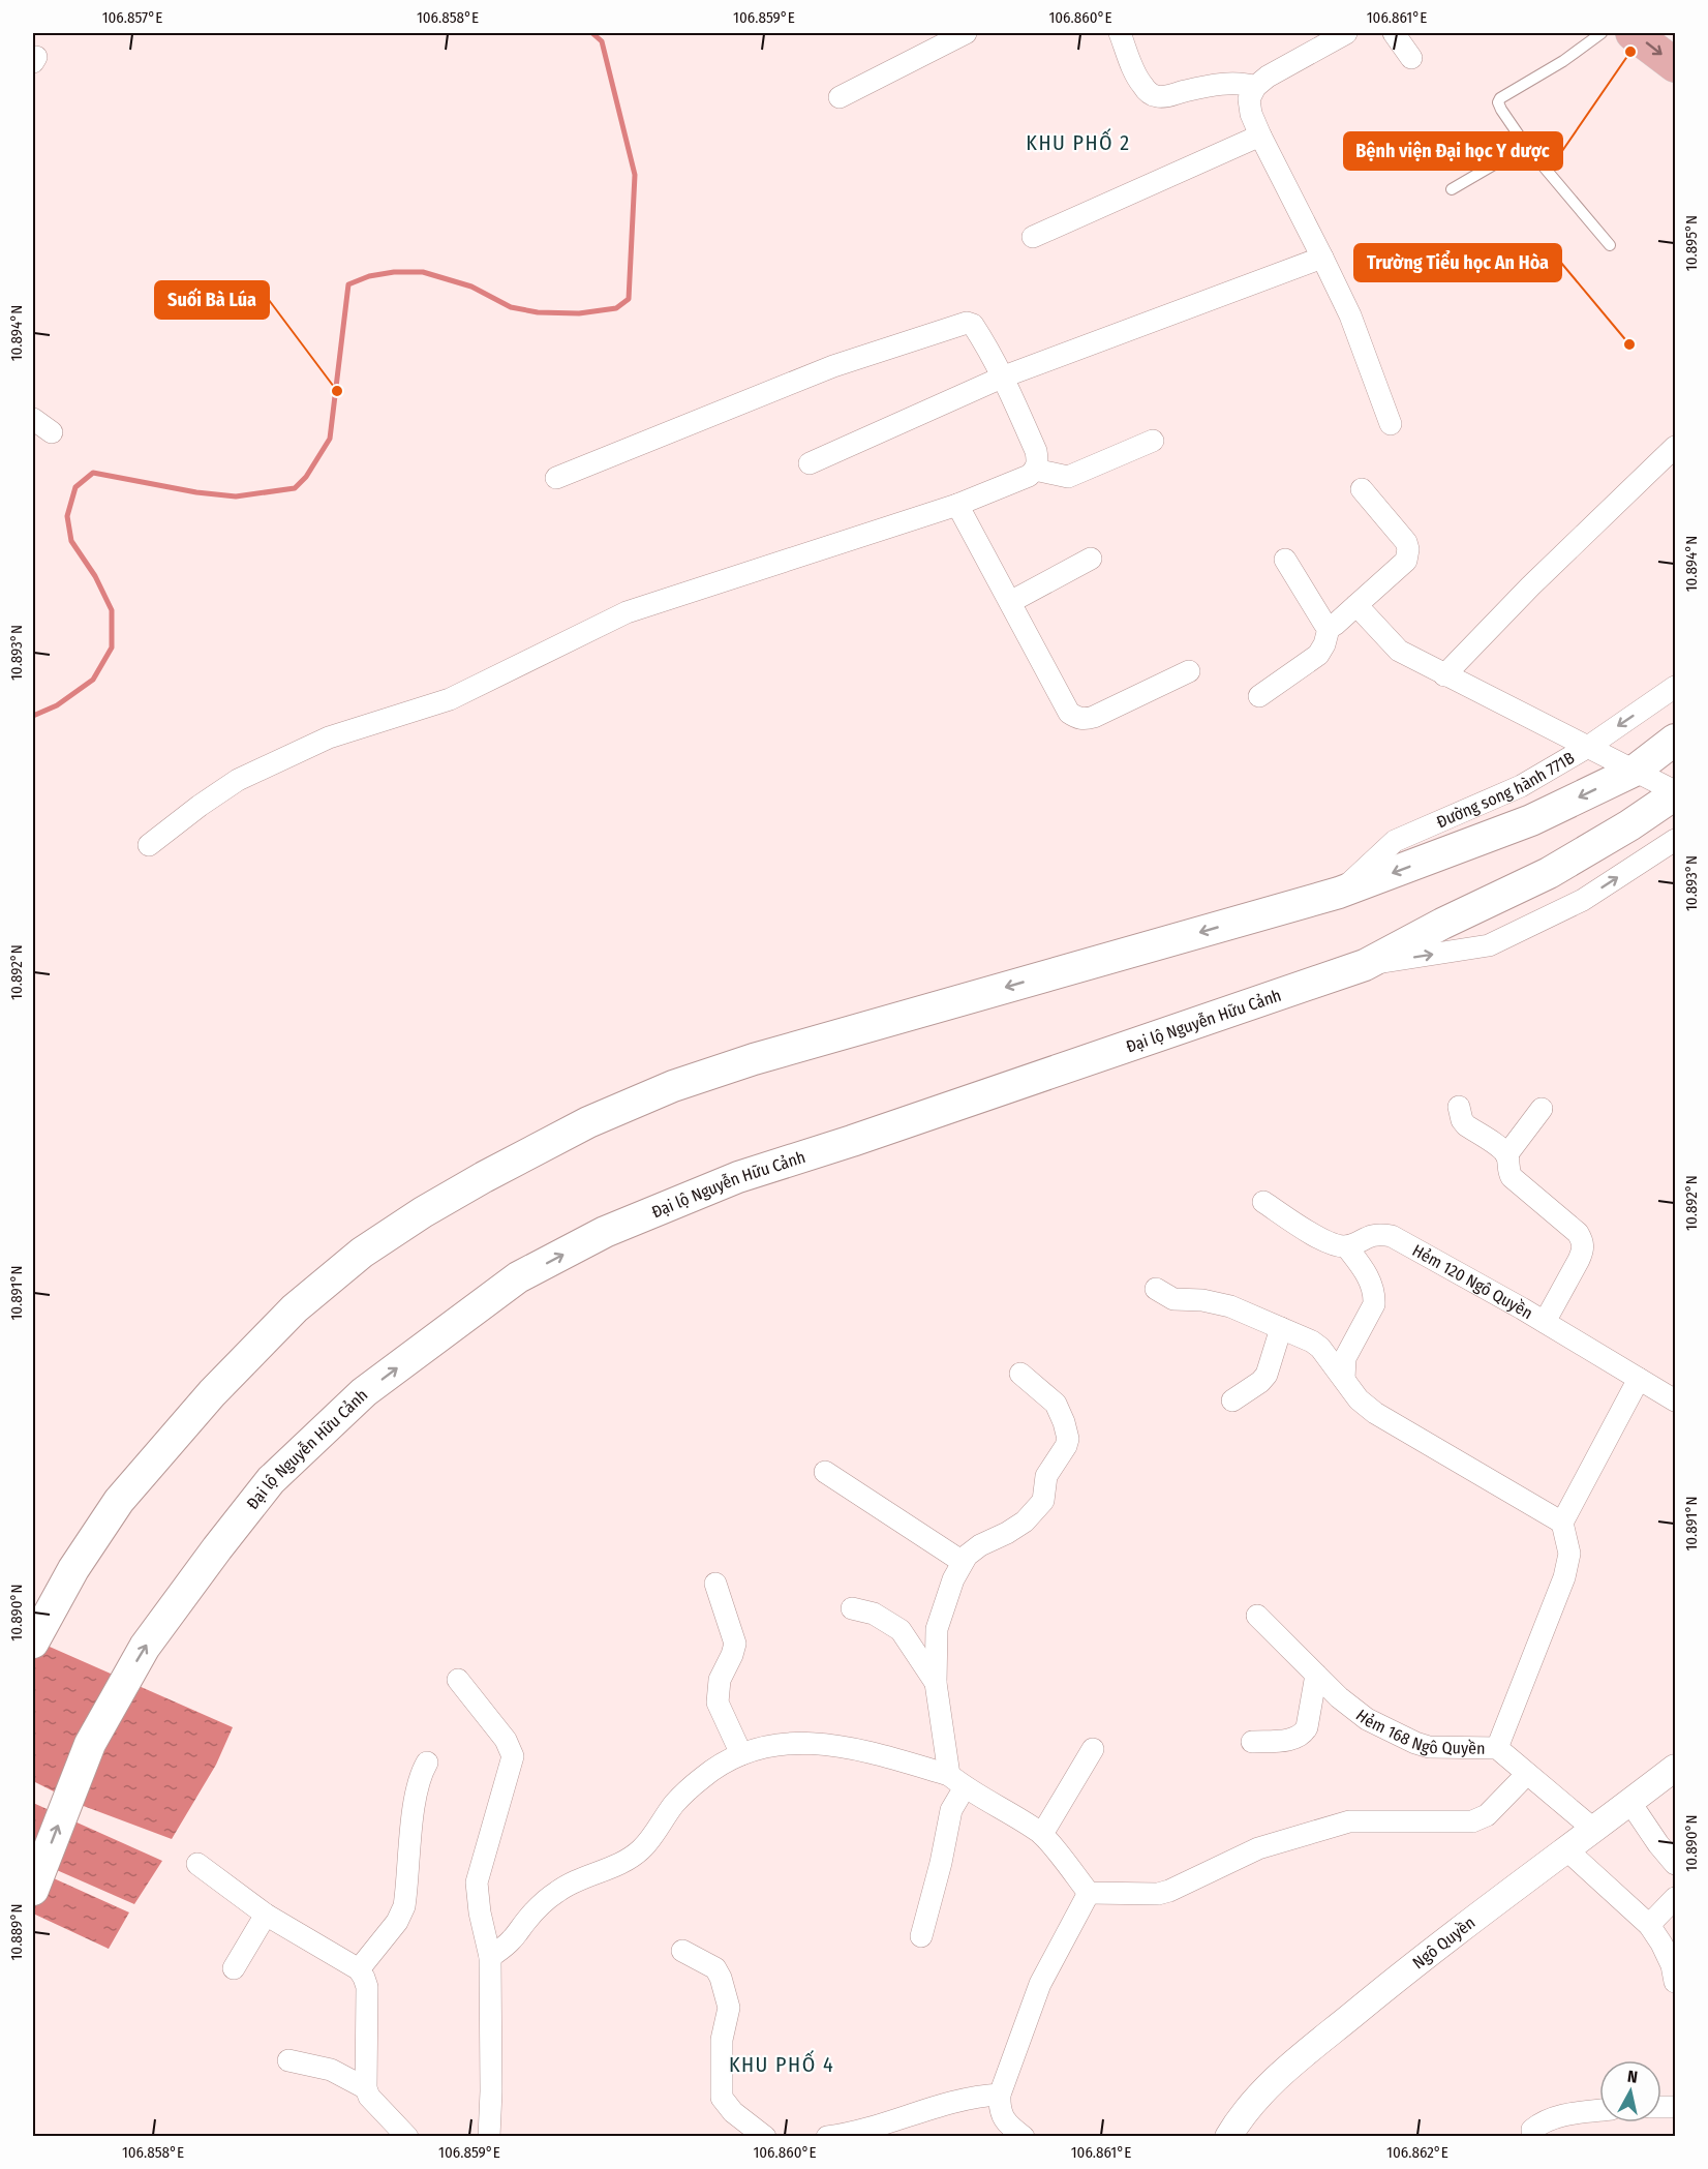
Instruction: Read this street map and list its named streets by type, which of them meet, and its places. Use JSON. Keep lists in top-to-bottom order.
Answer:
{
  "streets": {
    "main road": ["Đại lộ Nguyễn Hữu Cảnh"],
    "street": [
      "Đường song hành 771B",
      "Hẻm 120 Ngô Quyền",
      "Hẻm 168 Ngô Quyền",
      "Ngô Quyền"
    ]
  },
  "crossings": [
    ["Hẻm 168 Ngô Quyền", "Ngô Quyền"]
  ],
  "districts": ["KHU PHỐ 2", "KHU PHỐ 4"],
  "places": ["Bệnh viện Đại học Y dược", "Trường Tiểu học An Hòa", "Suối Bà Lúa"],
  "north": "top",
  "coordinates": [
    "106.857°E",
    "106.858°E",
    "106.859°E",
    "106.860°E",
    "106.861°E",
    "10.895°N",
    "10.894°N",
    "10.893°N",
    "10.892°N",
    "10.891°N",
    "10.890°N",
    "10.889°N",
    "106.862°E"
  ]
}
